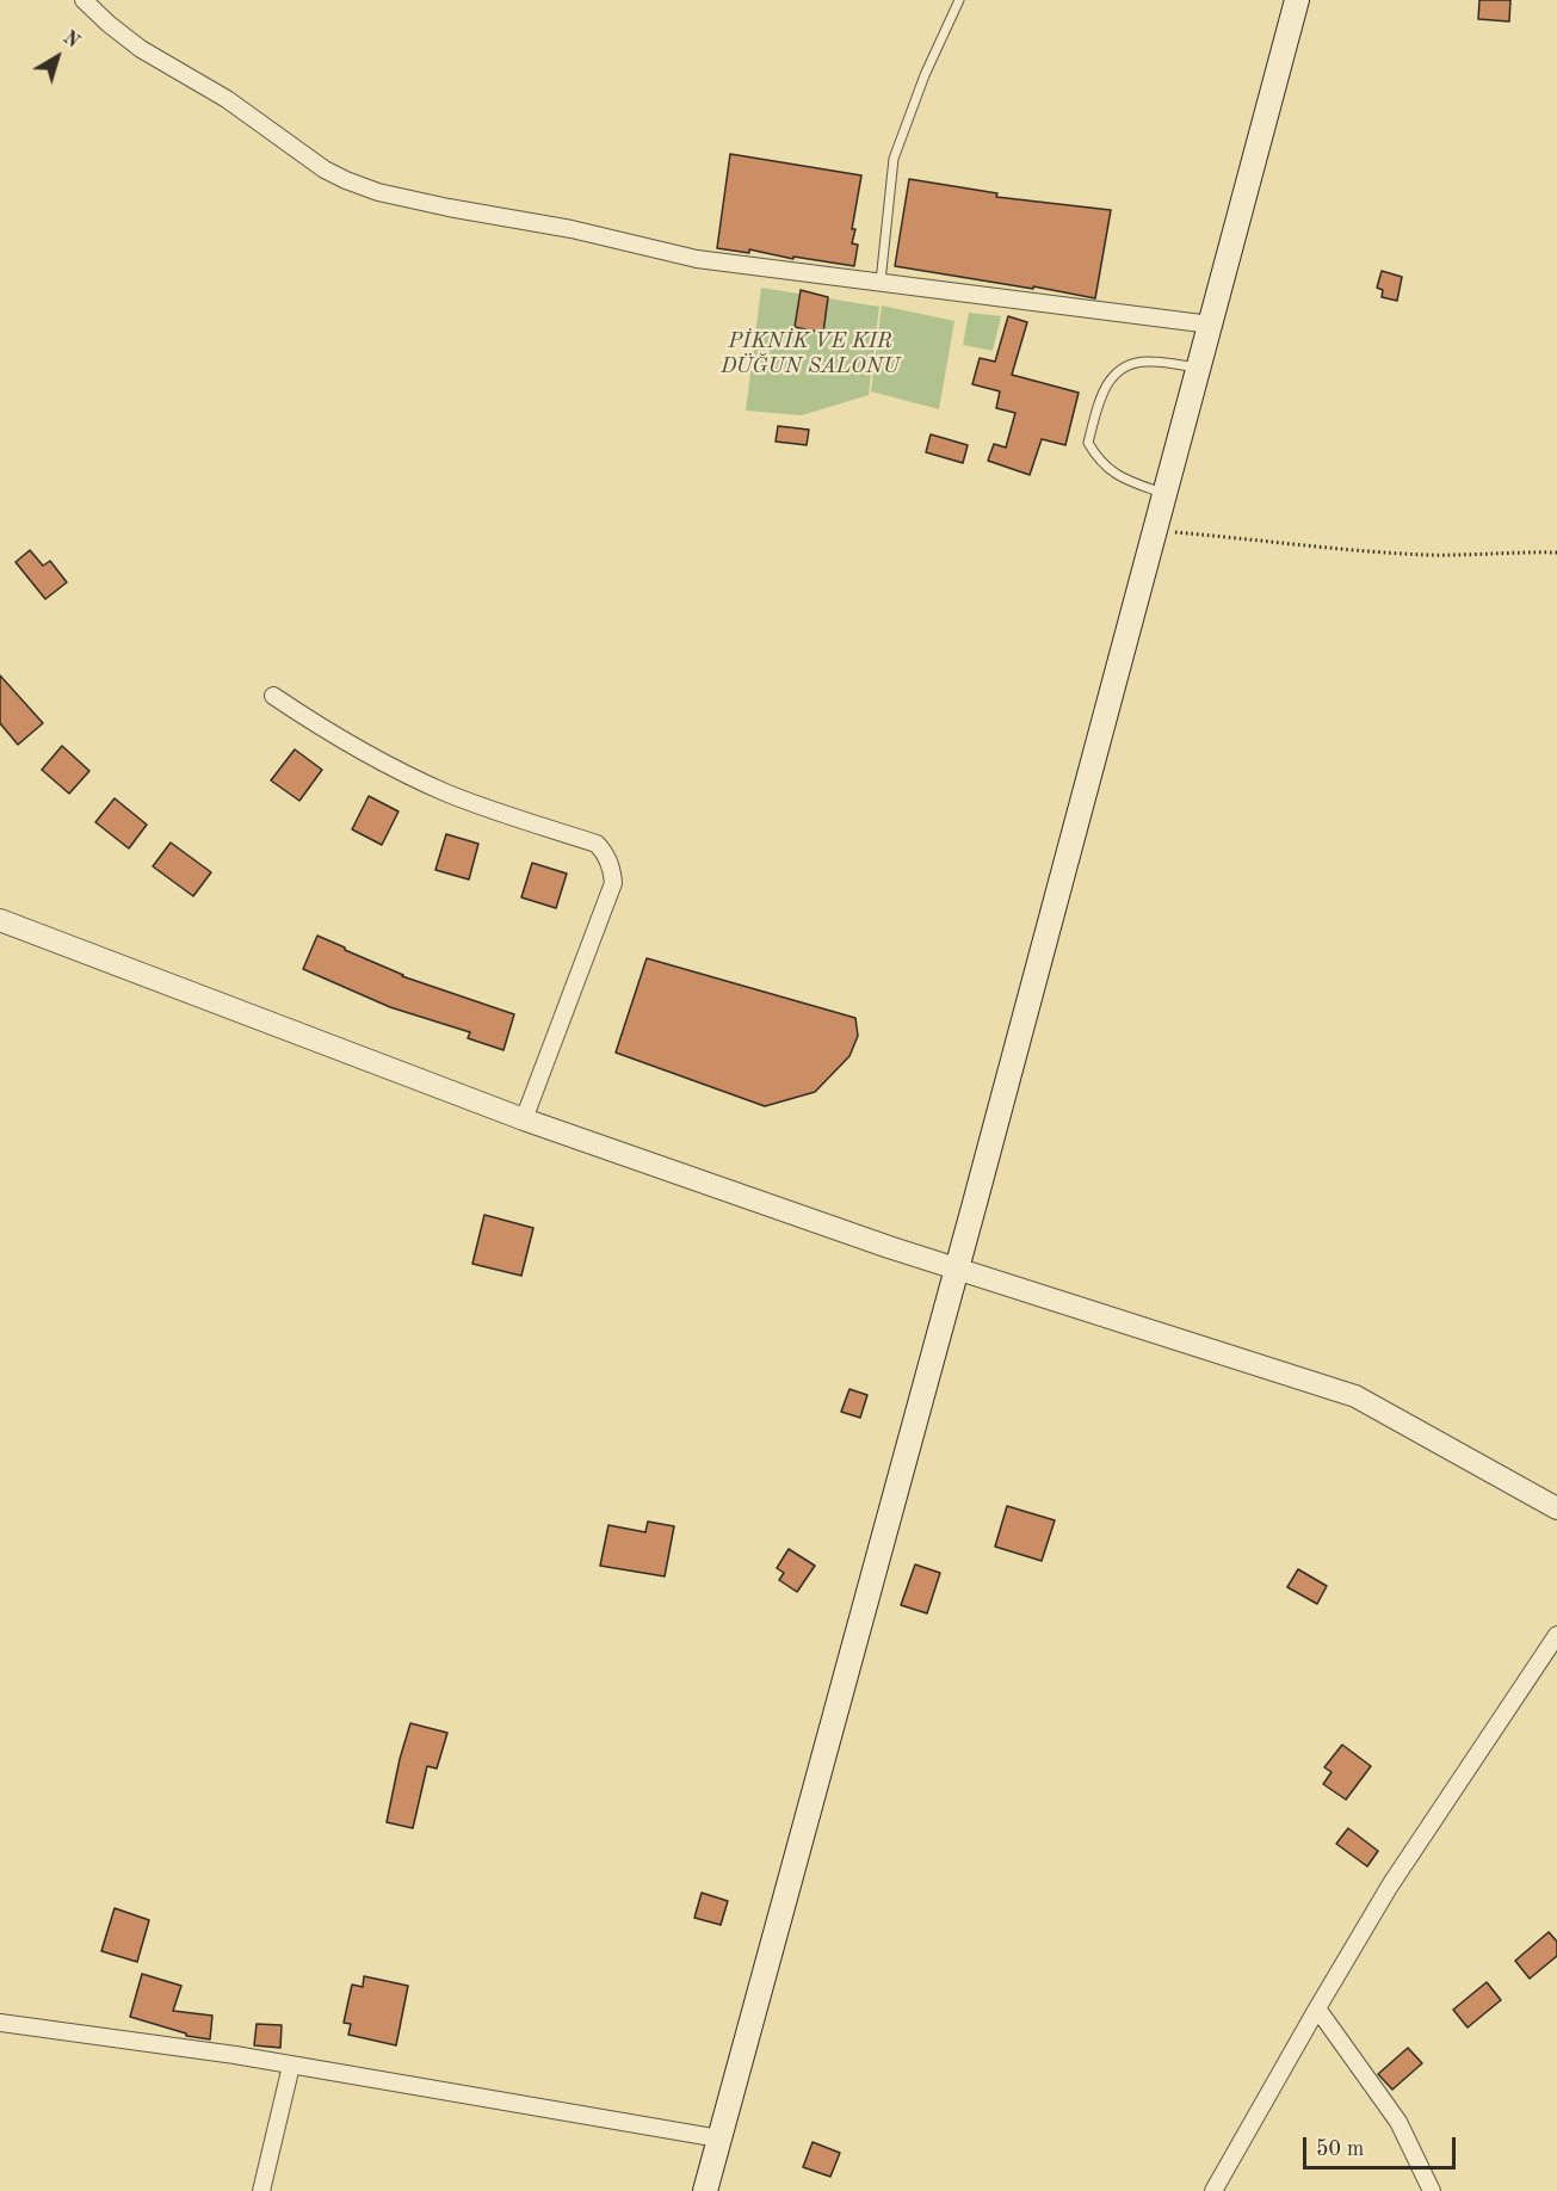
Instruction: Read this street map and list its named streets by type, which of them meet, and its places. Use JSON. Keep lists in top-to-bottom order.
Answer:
{
  "parks": ["PİKNİK VE KIR DÜĞUN SALONU"],
  "scale_bar": "50 m",
  "north": "top right"
}
